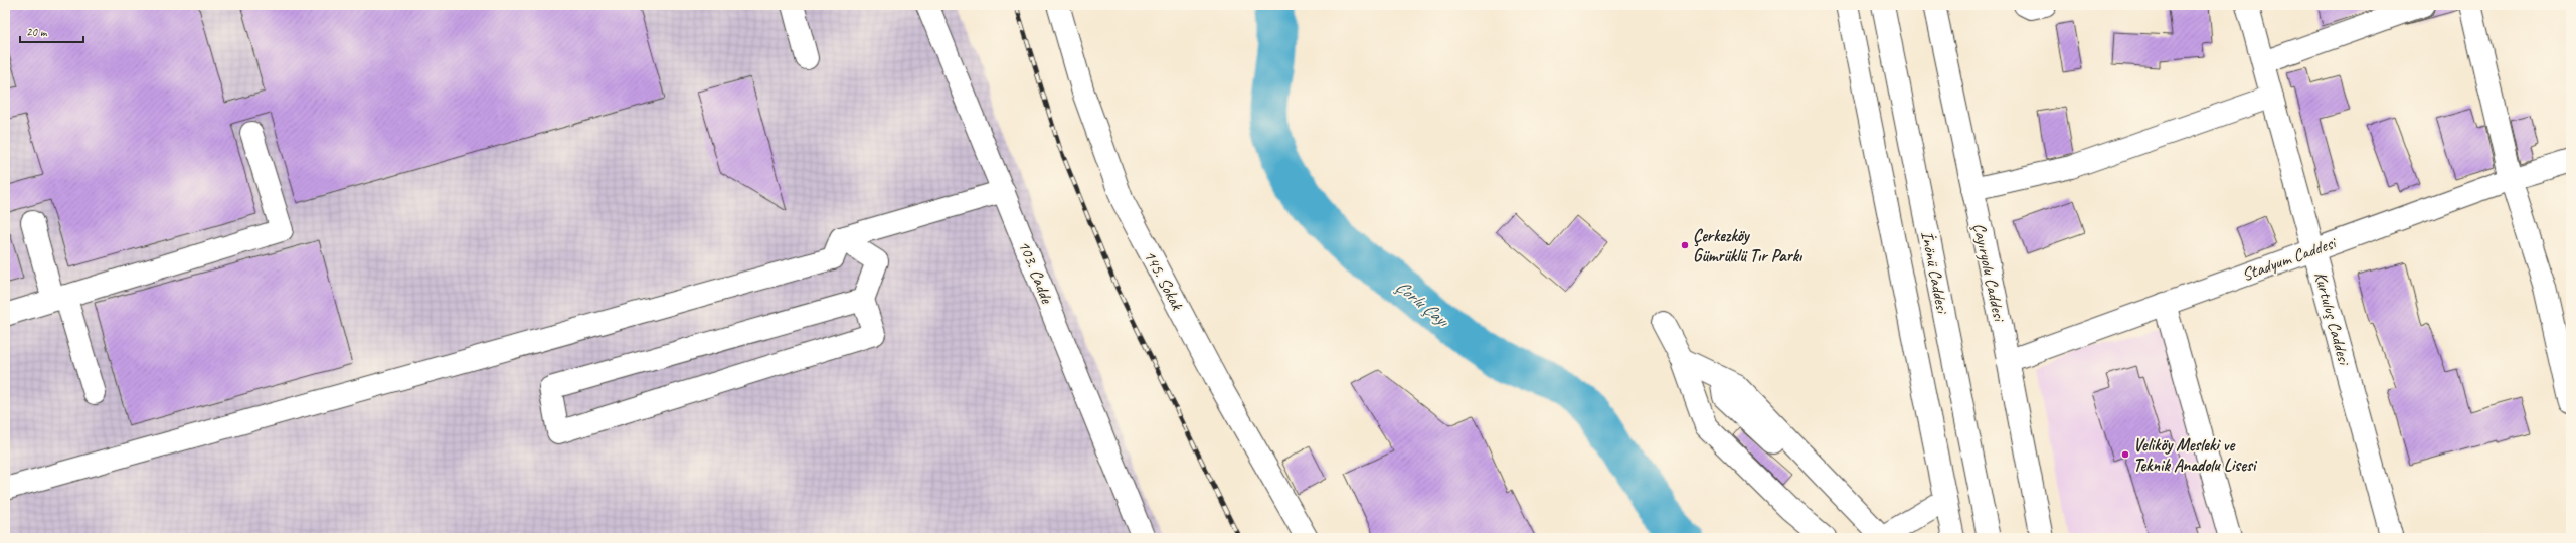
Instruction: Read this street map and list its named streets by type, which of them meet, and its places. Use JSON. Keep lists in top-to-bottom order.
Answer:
{
  "streets": {
    "street": [
      "Stadyum Caddesi",
      "103. Cadde",
      "İnönü Caddesi",
      "Çayıryolu Caddesi",
      "145. Sokak",
      "Kurtuluş Caddesi"
    ]
  },
  "crossings": [
    ["Stadyum Caddesi", "Çayıryolu Caddesi"],
    ["Stadyum Caddesi", "Kurtuluş Caddesi"]
  ],
  "water": ["Çorlu Çayı"],
  "places": ["Çerkezköy Gümrüklü Tır Parkı", "Veliköy Mesleki ve Teknik Anadolu Lisesi"],
  "scale_bar": "20 m"
}
